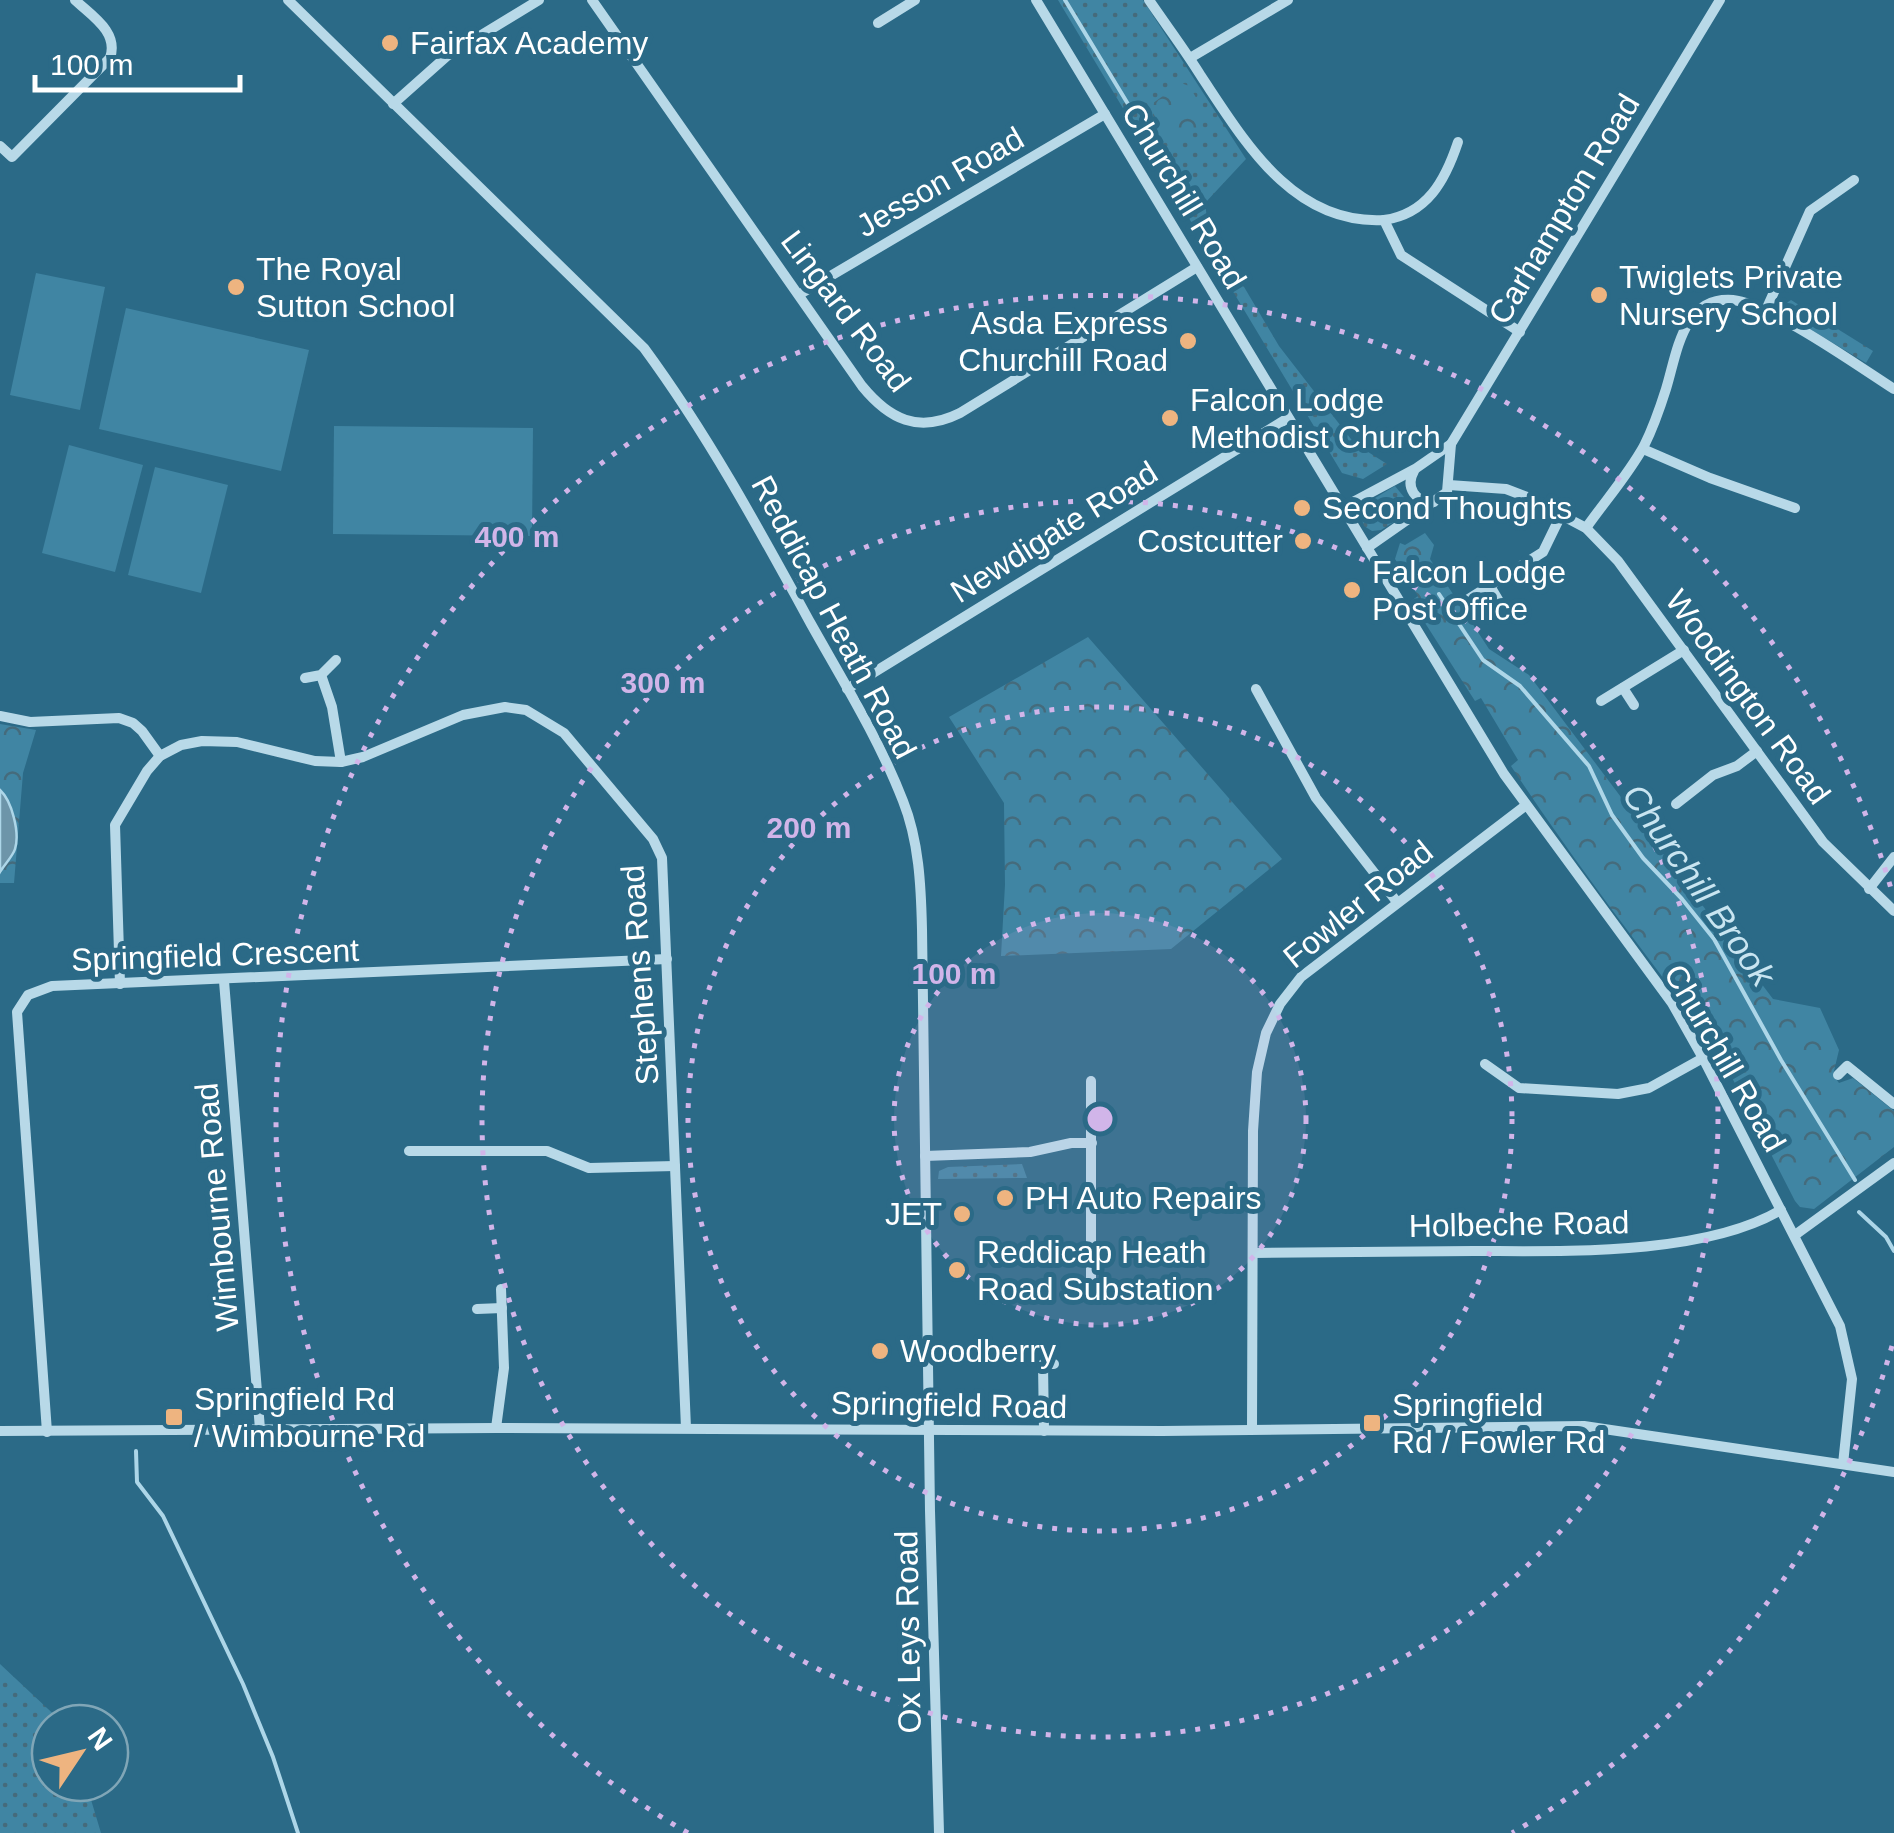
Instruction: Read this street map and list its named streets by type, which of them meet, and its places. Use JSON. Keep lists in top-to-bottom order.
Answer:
{
  "streets": {
    "street": [
      "Jesson Road",
      "Churchill Road",
      "Carhampton Road",
      "Lingard Road",
      "Newdigate Road",
      "Reddicap Heath Road",
      "Woodington Road",
      "Fowler Road",
      "Springfield Crescent",
      "Stephens Road",
      "Wimbourne Road",
      "Holbeche Road",
      "Springfield Road",
      "Ox Leys Road"
    ]
  },
  "crossings": [
    ["Jesson Road", "Churchill Road"],
    ["Jesson Road", "Lingard Road"],
    ["Churchill Road", "Carhampton Road"],
    ["Churchill Road", "Lingard Road"],
    ["Churchill Road", "Newdigate Road"],
    ["Churchill Road", "Fowler Road"],
    ["Churchill Road", "Holbeche Road"],
    ["Churchill Road", "Springfield Road"],
    ["Newdigate Road", "Reddicap Heath Road"],
    ["Reddicap Heath Road", "Springfield Road"],
    ["Reddicap Heath Road", "Ox Leys Road"],
    ["Fowler Road", "Holbeche Road"],
    ["Fowler Road", "Springfield Road"],
    ["Springfield Crescent", "Stephens Road"],
    ["Springfield Crescent", "Wimbourne Road"],
    ["Springfield Crescent", "Springfield Road"],
    ["Stephens Road", "Springfield Road"],
    ["Wimbourne Road", "Springfield Road"],
    ["Springfield Road", "Ox Leys Road"]
  ],
  "water": ["Churchill Brook"],
  "places": {
    "other": [
      "Fairfax Academy",
      "The Royal Sutton School",
      "Twiglets Private Nursery School",
      "Asda Express Churchill Road",
      "Falcon Lodge Methodist Church",
      "Second Thoughts",
      "Costcutter",
      "Falcon Lodge Post Office",
      "PH Auto Repairs",
      "JET",
      "Reddicap Heath Road Substation",
      "Woodberry"
    ],
    "transit": ["Springfield Rd / Wimbourne Rd", "Springfield Rd / Fowler Rd"]
  },
  "scale_bar": "100 m",
  "north": "top right",
  "rings": [
    "400 m",
    "300 m",
    "200 m",
    "100 m"
  ]
}
